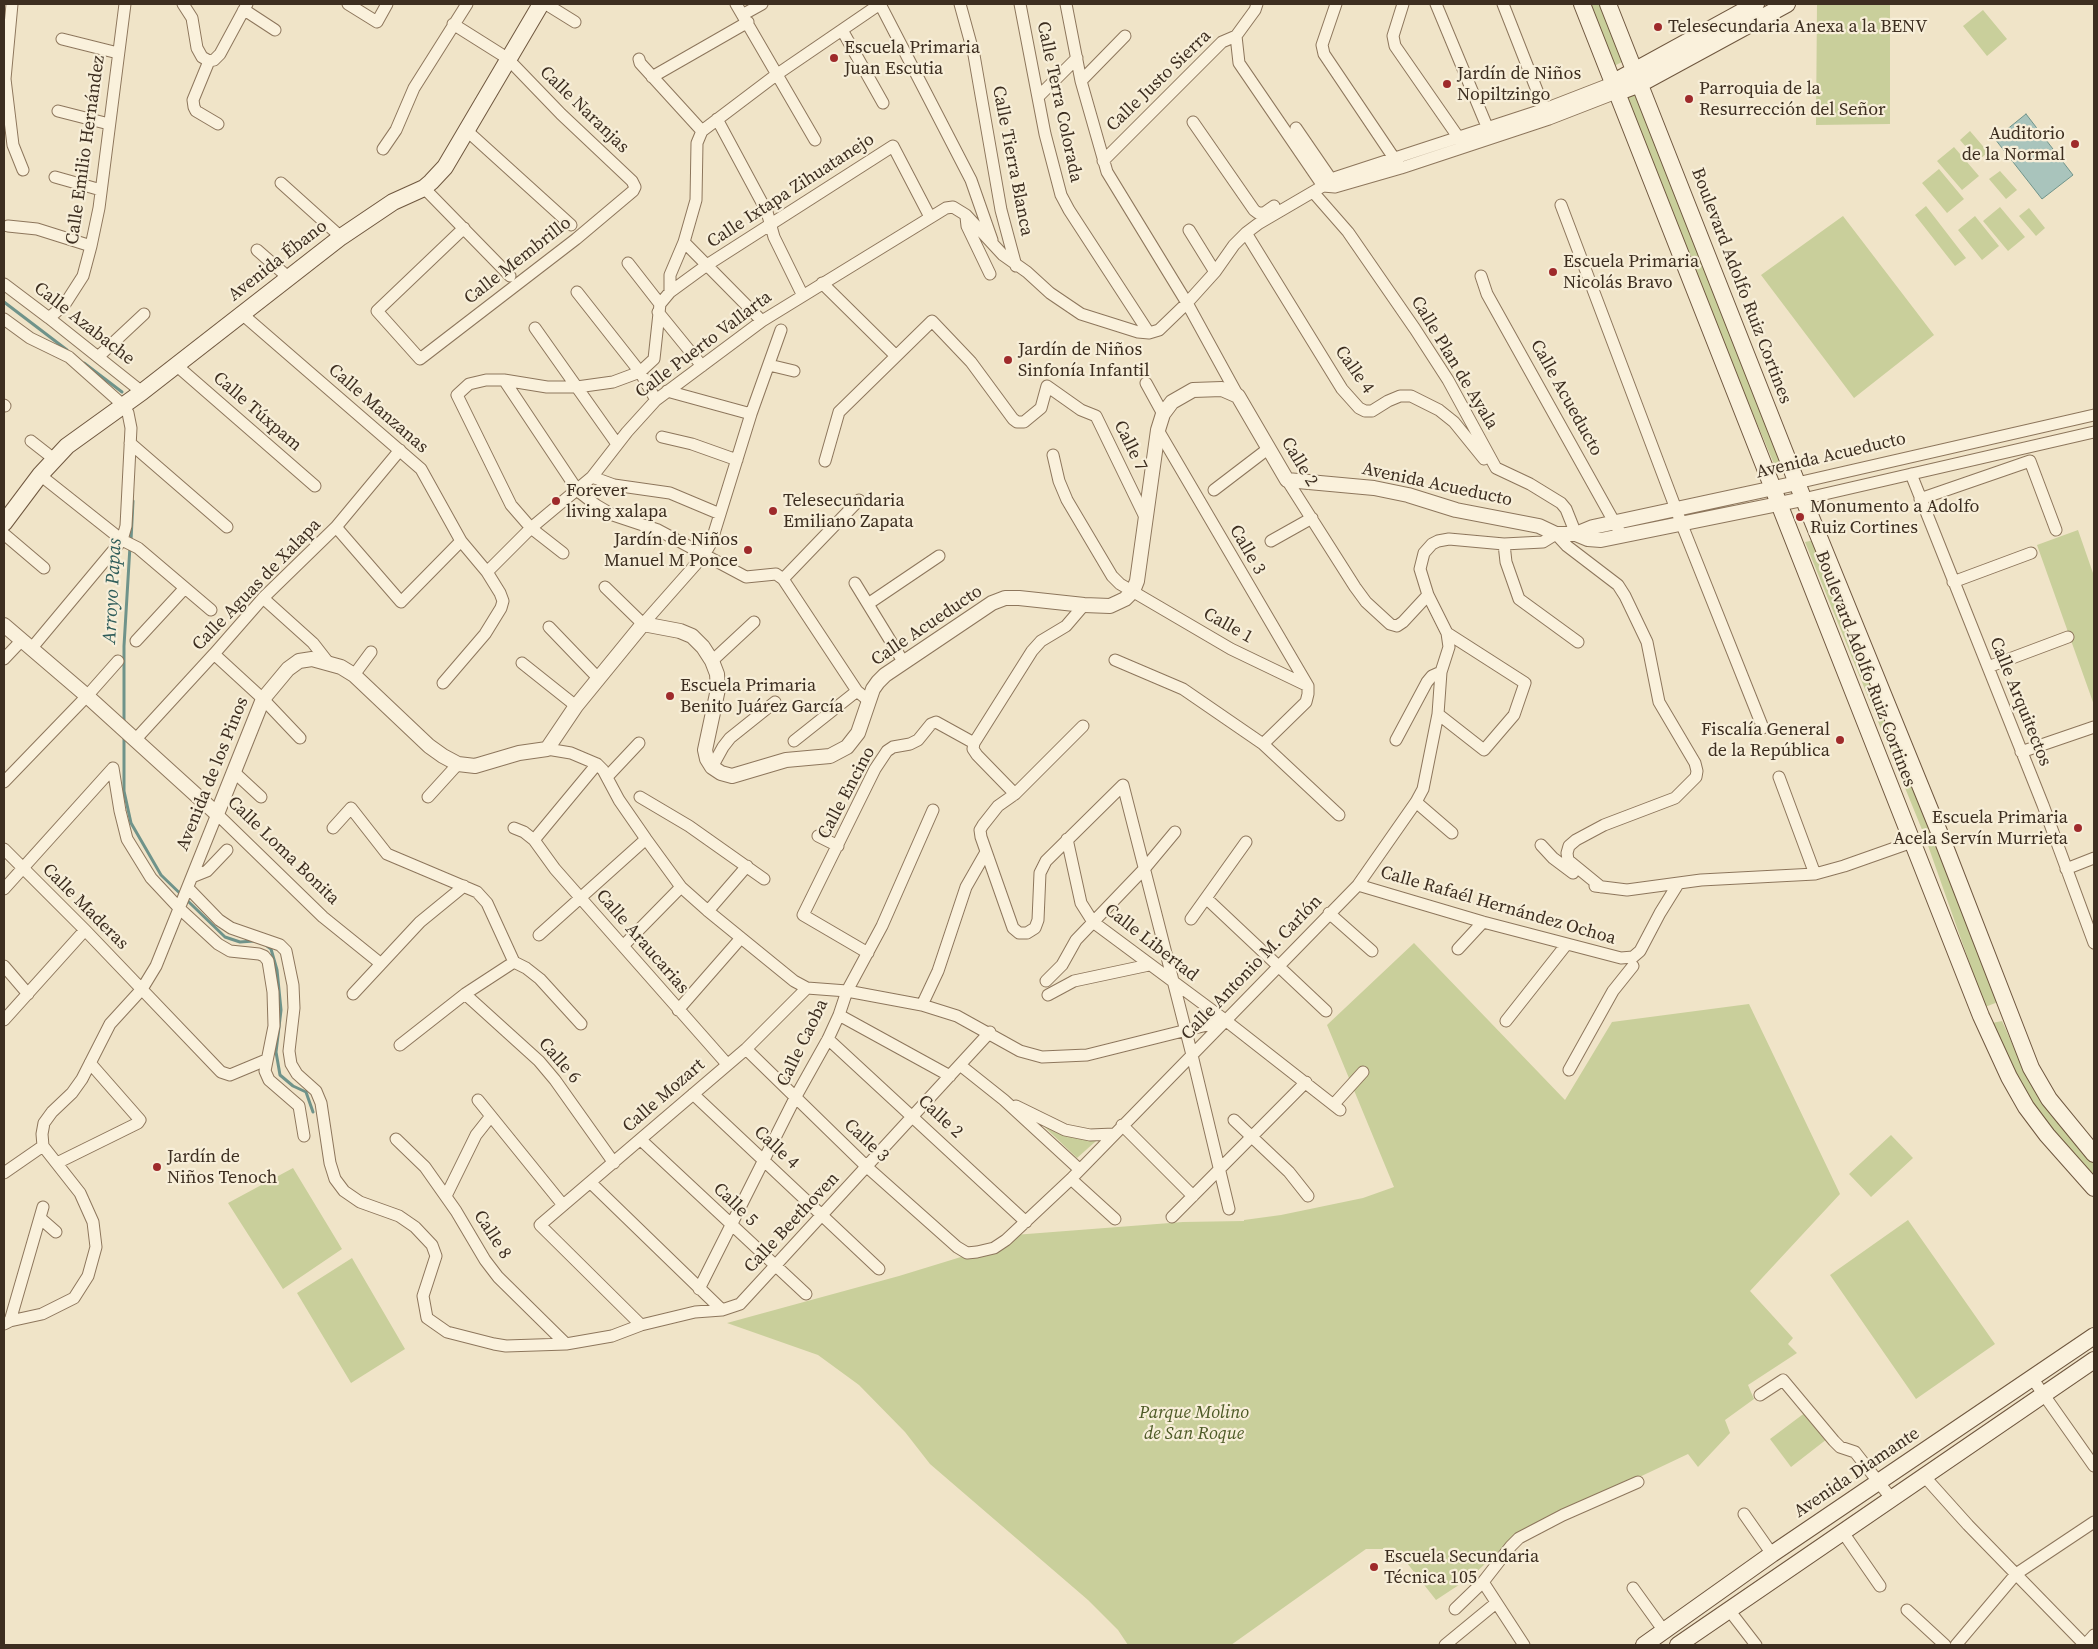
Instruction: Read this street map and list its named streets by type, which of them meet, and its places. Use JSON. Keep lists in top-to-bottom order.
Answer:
{
  "streets": {
    "main road": ["Avenida Ébano", "Boulevard Adolfo Ruiz Cortines", "Avenida Diamante"],
    "street": [
      "Calle Justo Sierra",
      "Calle Terra Colorada",
      "Calle Naranjas",
      "Calle Emilio Hernández",
      "Calle Tierra Blanca",
      "Calle Ixtapa Zihuatanejo",
      "Calle Membrillo",
      "Calle Azabache",
      "Calle Puerto Vallarta",
      "Calle Plan de Ayala",
      "Calle 4",
      "Calle Acueducto",
      "Calle Manzanas",
      "Calle Túxpam",
      "Calle 7",
      "Avenida Acueducto",
      "Calle 2",
      "Calle 3",
      "Calle Aguas de Xalapa",
      "Calle 1",
      "Calle Arquitectos",
      "Avenida de los Pinos",
      "Calle Encino",
      "Calle Loma Bonita",
      "Calle Rafaél Hernández Ochoa",
      "Calle Maderas",
      "Calle Araucarias",
      "Calle Libertad",
      "Calle Antonio M. Carlón",
      "Calle Caoba",
      "Calle 6",
      "Calle Mozart",
      "Calle 5",
      "Calle Beethoven",
      "Calle 8"
    ]
  },
  "crossings": [
    ["Calle Justo Sierra", "Calle 2"],
    ["Calle Naranjas", "Avenida Ébano"],
    ["Calle Naranjas", "Calle Membrillo"],
    ["Calle Emilio Hernández", "Calle Azabache"],
    ["Calle Ixtapa Zihuatanejo", "Calle Puerto Vallarta"],
    ["Avenida Ébano", "Calle Azabache"],
    ["Avenida Ébano", "Calle Manzanas"],
    ["Avenida Ébano", "Calle Túxpam"],
    ["Boulevard Adolfo Ruiz Cortines", "Avenida Acueducto"],
    ["Calle Puerto Vallarta", "Calle Manzanas"],
    ["Calle Plan de Ayala", "Calle 4"],
    ["Calle 4", "Calle Caoba"],
    ["Calle 4", "Calle Mozart"],
    ["Calle 4", "Calle Beethoven"],
    ["Calle Acueducto", "Avenida Acueducto"],
    ["Calle Acueducto", "Calle 1"],
    ["Calle Manzanas", "Calle Aguas de Xalapa"],
    ["Avenida Acueducto", "Calle 2"],
    ["Avenida Acueducto", "Calle Arquitectos"],
    ["Calle 2", "Calle Antonio M. Carlón"],
    ["Calle 2", "Calle Caoba"],
    ["Calle 2", "Calle Beethoven"],
    ["Calle 3", "Calle 1"],
    ["Calle 3", "Calle Antonio M. Carlón"],
    ["Calle 3", "Calle Caoba"],
    ["Calle 3", "Calle Mozart"],
    ["Calle 3", "Calle Beethoven"],
    ["Calle Aguas de Xalapa", "Calle Loma Bonita"],
    ["Avenida de los Pinos", "Calle Loma Bonita"],
    ["Avenida de los Pinos", "Calle Maderas"],
    ["Avenida de los Pinos", "Calle Beethoven"],
    ["Calle Encino", "Calle Caoba"],
    ["Calle Rafaél Hernández Ochoa", "Calle Antonio M. Carlón"],
    ["Calle Araucarias", "Calle Mozart"],
    ["Calle Libertad", "Calle Antonio M. Carlón"],
    ["Calle Caoba", "Calle 5"],
    ["Calle 6", "Calle Mozart"],
    ["Calle Mozart", "Calle 5"],
    ["Calle Mozart", "Calle Beethoven"],
    ["Calle 5", "Calle Beethoven"],
    ["Calle Beethoven", "Calle 8"]
  ],
  "water": ["Arroyo Papas"],
  "parks": ["Parque Molino de San Roque"],
  "places": [
    "Telesecundaria Anexa a la BENV",
    "Escuela Primaria Juan Escutia",
    "Jardín de Niños Nopiltzingo",
    "Parroquia de la Resurrección del Señor",
    "Auditorio de la Normal",
    "Escuela Primaria Nicolás Bravo",
    "Jardín de Niños Sinfonía Infantil",
    "Forever living xalapa",
    "Telesecundaria Emiliano Zapata",
    "Monumento a Adolfo Ruiz Cortines",
    "Jardín de Niños Manuel M Ponce",
    "Escuela Primaria Benito Juárez García",
    "Fiscalía General de la República",
    "Escuela Primaria Acela Servín Murrieta",
    "Jardín de Niños Tenoch",
    "Escuela Secundaria Técnica 105"
  ]
}
